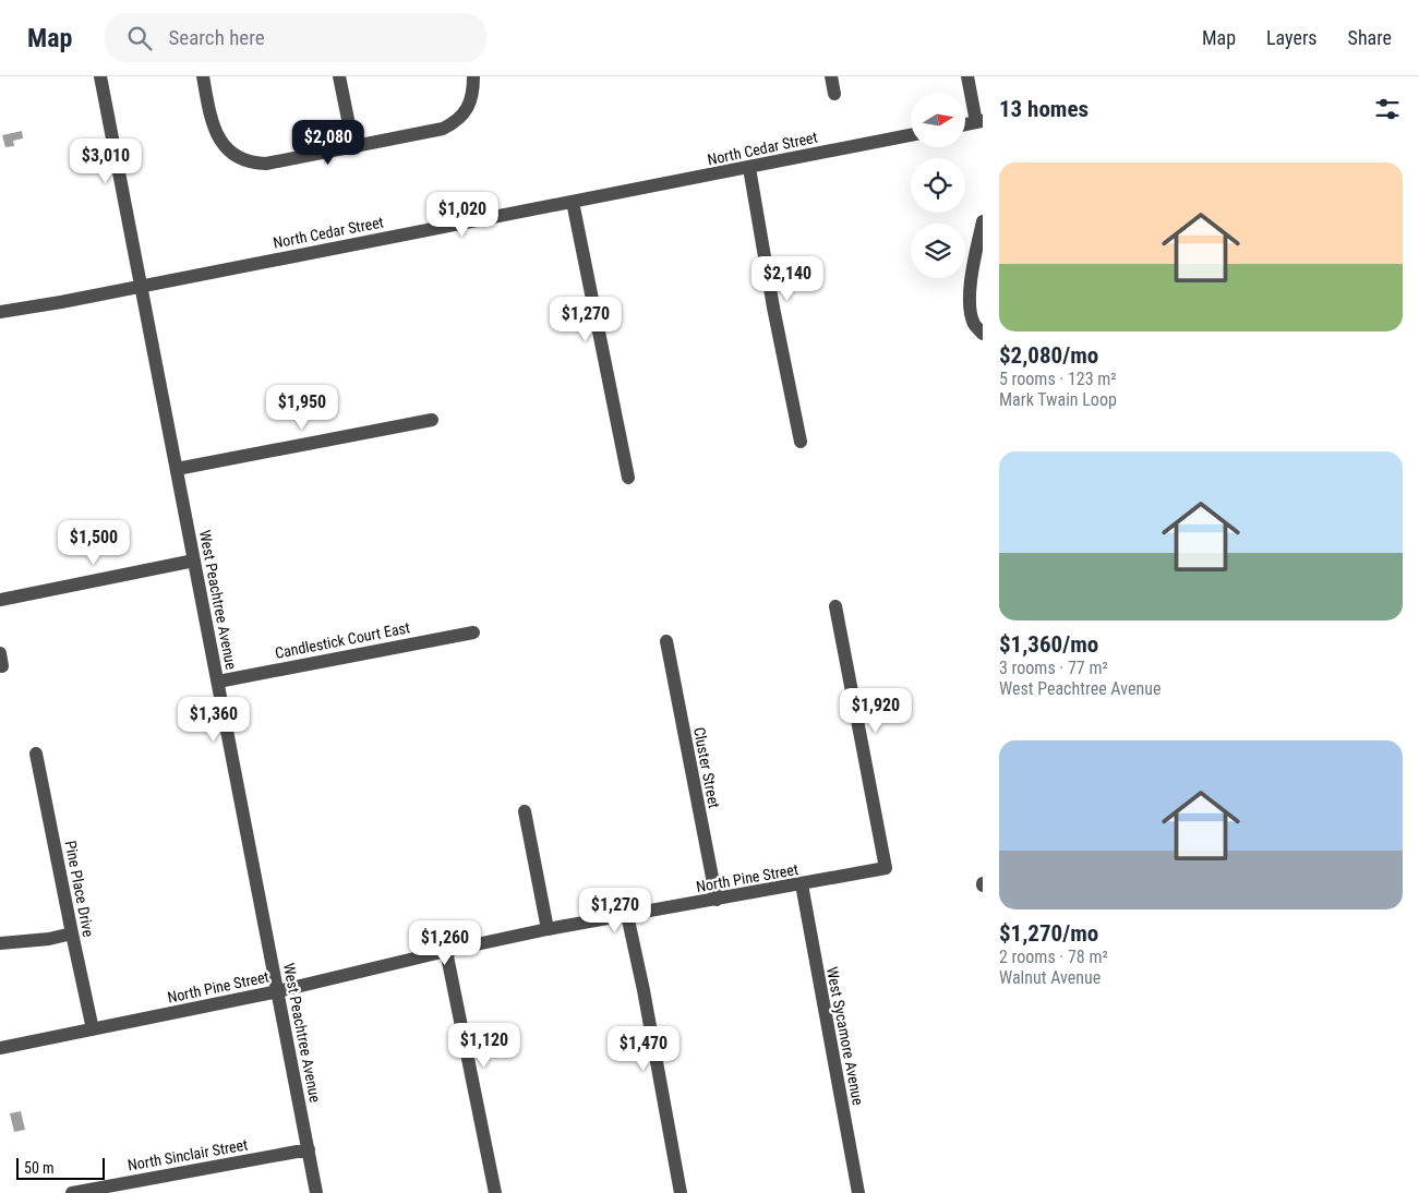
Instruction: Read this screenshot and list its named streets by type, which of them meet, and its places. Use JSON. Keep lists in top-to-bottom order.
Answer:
{
  "streets": {
    "street": [
      "North Cedar Street",
      "West Peachtree Avenue",
      "Candlestick Court East",
      "Cluster Street",
      "North Pine Street",
      "Pine Place Drive",
      "West Sycamore Avenue",
      "North Sinclair Street"
    ]
  },
  "crossings": [
    ["North Cedar Street", "West Peachtree Avenue"],
    ["West Peachtree Avenue", "Candlestick Court East"],
    ["West Peachtree Avenue", "North Pine Street"],
    ["West Peachtree Avenue", "North Sinclair Street"],
    ["Cluster Street", "North Pine Street"],
    ["North Pine Street", "Pine Place Drive"],
    ["North Pine Street", "West Sycamore Avenue"]
  ],
  "scale_bar": "50 m",
  "north": "right",
  "page": {
    "header": "Map",
    "search": "Search here",
    "nav": ["Map", "Layers", "Share"],
    "heading": "13 homes",
    "price": [
      "$2,080",
      "$3,010",
      "$1,020",
      "$2,140",
      "$1,270",
      "$1,950",
      "$1,500",
      "$1,920",
      "$1,360",
      "$1,270",
      "$1,260",
      "$1,120",
      "$1,470"
    ],
    "list": [
      {
        "name": "$2,080/mo",
        "note": "5 rooms · 123 m² · Mark Twain Loop"
      },
      {
        "name": "$1,360/mo",
        "note": "3 rooms · 77 m² · West Peachtree Avenue"
      },
      {
        "name": "$1,270/mo",
        "note": "2 rooms · 78 m² · Walnut Avenue"
      }
    ],
    "scale": "50 m"
  }
}
